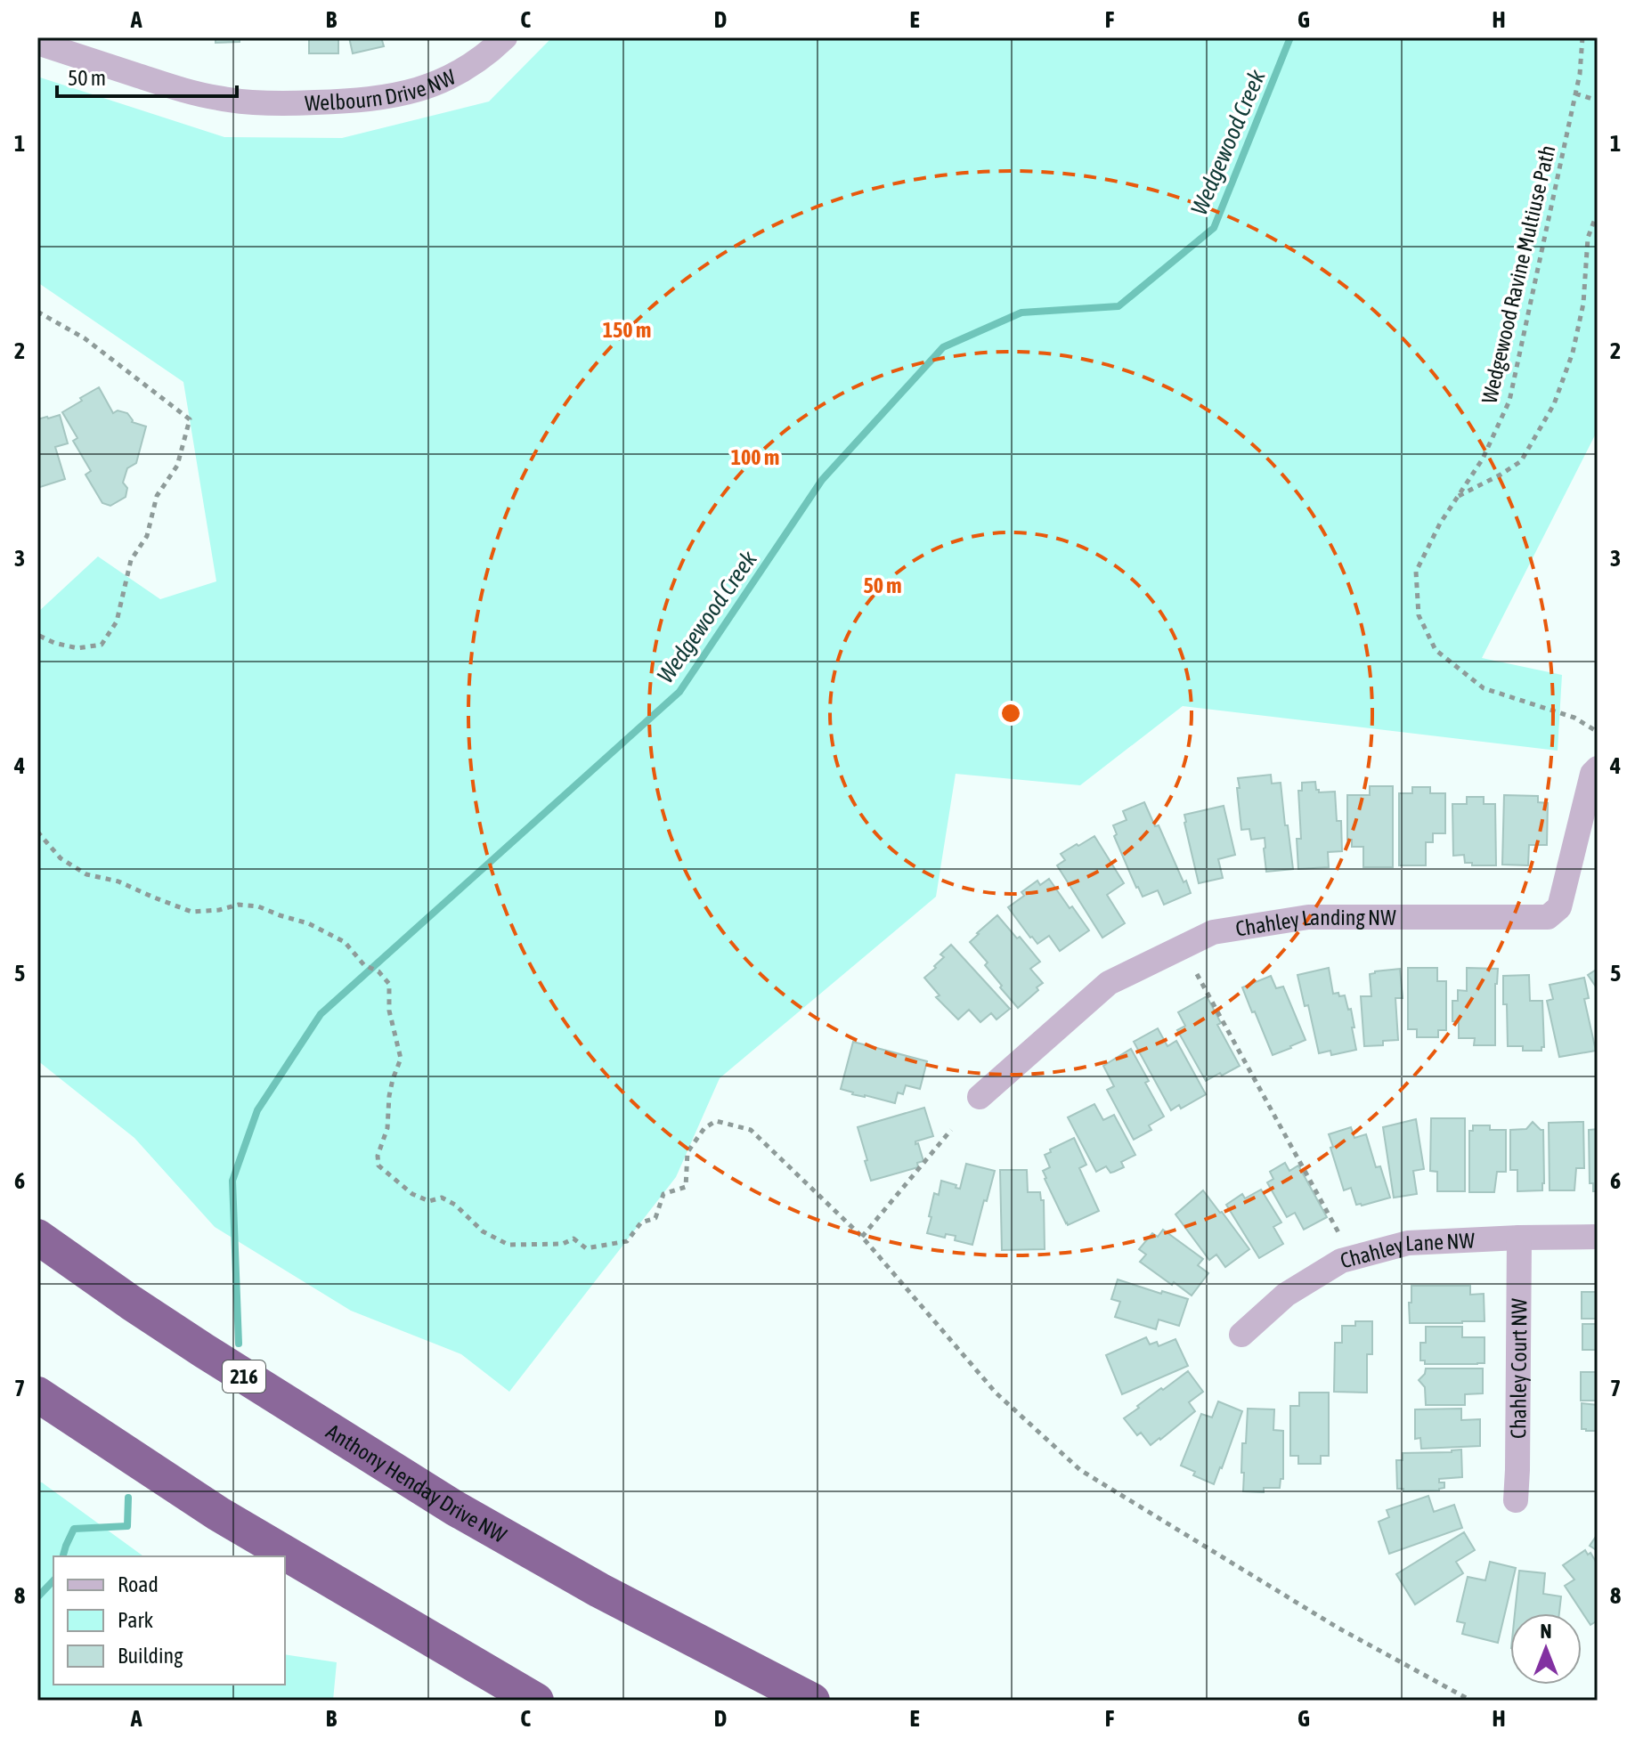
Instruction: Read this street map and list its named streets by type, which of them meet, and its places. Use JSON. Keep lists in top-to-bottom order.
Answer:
{
  "streets": {
    "highway": ["216", "Anthony Henday Drive NW"],
    "street": [
      "Welbourn Drive NW",
      "Chahley Landing NW",
      "Chahley Lane NW",
      "Chahley Court NW"
    ],
    "path": ["Wedgewood Ravine Multiuse Path"]
  },
  "crossings": [
    ["Chahley Lane NW", "Chahley Court NW"]
  ],
  "water": ["Wedgewood Creek"],
  "legend": ["Road", "Park", "Building"],
  "scale_bar": "50 m",
  "north": "top",
  "grid": {
    "columns": [
      "A",
      "B",
      "C",
      "D",
      "E",
      "F",
      "G",
      "H"
    ],
    "rows": [
      "1",
      "2",
      "3",
      "4",
      "5",
      "6",
      "7",
      "8"
    ]
  },
  "rings": ["150 m", "100 m", "50 m"]
}
